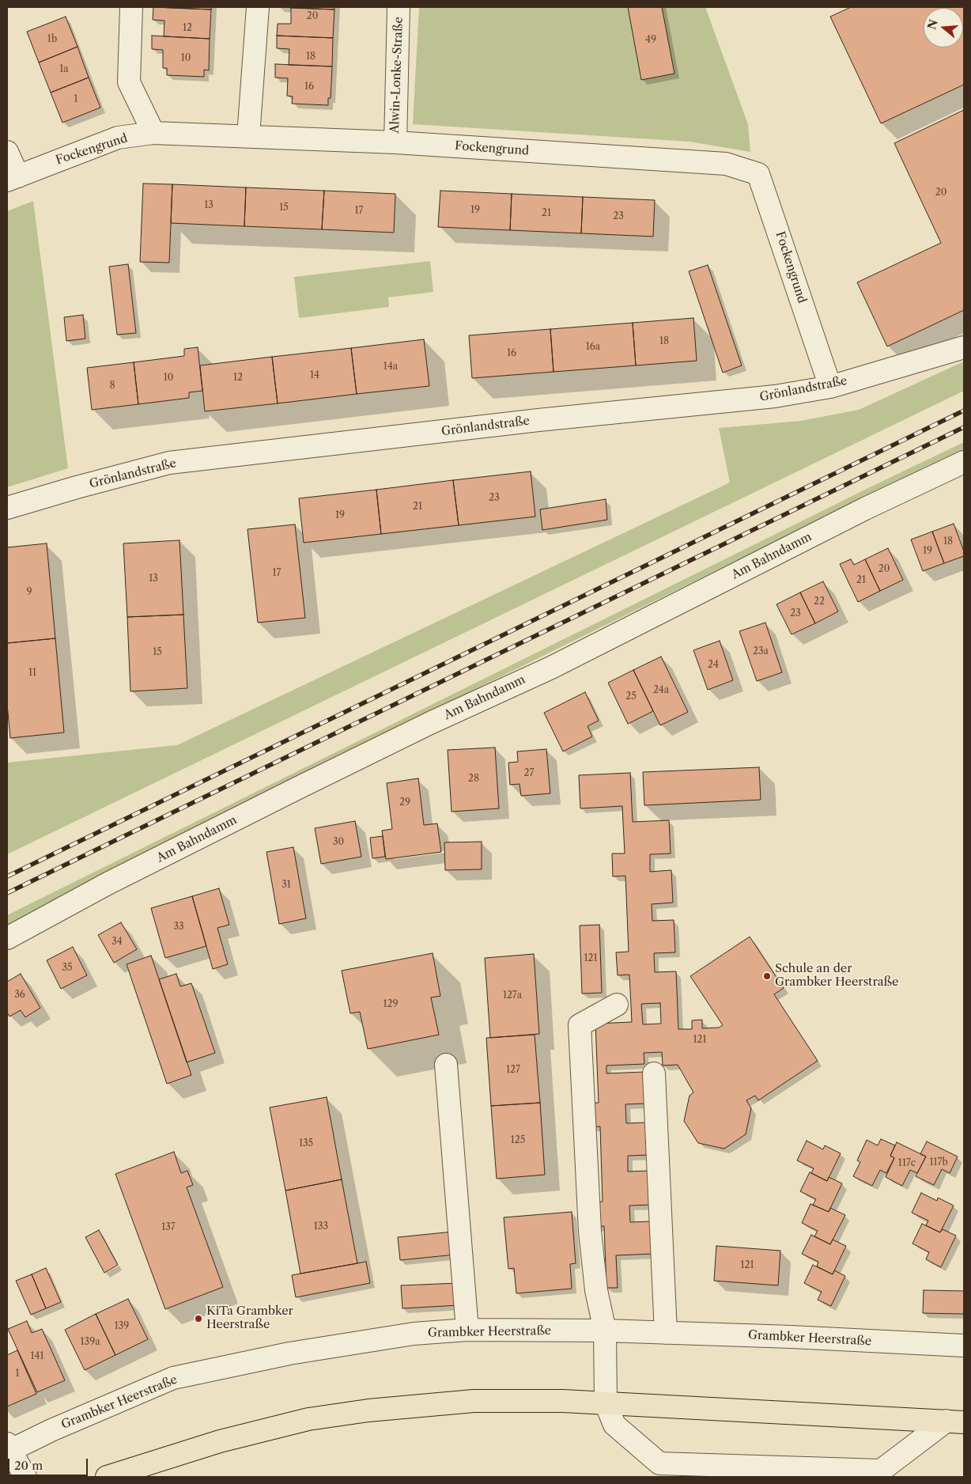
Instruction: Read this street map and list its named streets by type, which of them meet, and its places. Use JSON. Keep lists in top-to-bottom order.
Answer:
{
  "streets": {
    "street": [
      "Alwin-Lonke-Straße",
      "Fockengrund",
      "Grönlandstraße",
      "Am Bahndamm",
      "Grambker Heerstraße"
    ]
  },
  "crossings": [
    ["Alwin-Lonke-Straße", "Fockengrund"],
    ["Fockengrund", "Grönlandstraße"]
  ],
  "places": ["Schule an der Grambker Heerstraße", "KiTa Grambker Heerstraße"],
  "house_numbers": [
    "20",
    "12",
    "1b",
    "49",
    "18",
    "10",
    "1a",
    "16",
    "1",
    "20",
    "13",
    "15",
    "19",
    "17",
    "21",
    "23",
    "18",
    "16a",
    "16",
    "14a",
    "14",
    "10",
    "12",
    "8",
    "23",
    "21",
    "19",
    "18",
    "19",
    "20",
    "17",
    "13",
    "21",
    "9",
    "22",
    "23",
    "23a",
    "15",
    "24",
    "11",
    "24a",
    "25",
    "27",
    "28",
    "29",
    "30",
    "31",
    "33",
    "34",
    "121",
    "35",
    "36",
    "127a",
    "129",
    "121",
    "127",
    "125",
    "135",
    "117b",
    "117c",
    "133",
    "137",
    "121",
    "139",
    "139a",
    "141",
    "1"
  ],
  "scale_bar": "20 m",
  "north": "left"
}
